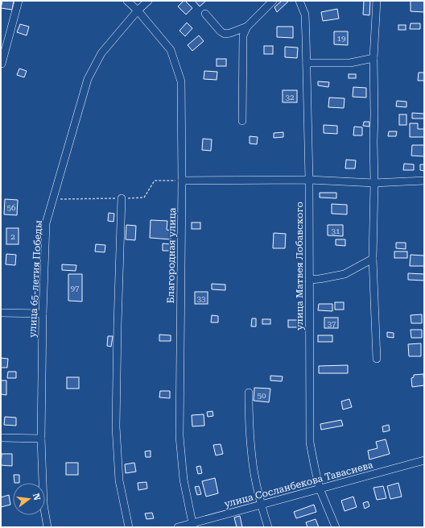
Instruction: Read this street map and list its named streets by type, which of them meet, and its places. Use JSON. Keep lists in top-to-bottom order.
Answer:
{
  "streets": {
    "street": [
      "Благородная улица",
      "улица Матвея Лобавского",
      "улица 65-летия Победы",
      "улица Сосланбекова Тавасиева"
    ]
  },
  "crossings": [
    ["Благородная улица", "улица 65-летия Победы"],
    ["Благородная улица", "улица Сосланбекова Тавасиева"],
    ["улица Матвея Лобавского", "улица Сосланбекова Тавасиева"]
  ],
  "house_numbers": [
    "19",
    "32",
    "56",
    "31",
    "2",
    "97",
    "33",
    "37",
    "50"
  ],
  "north": "right"
}
